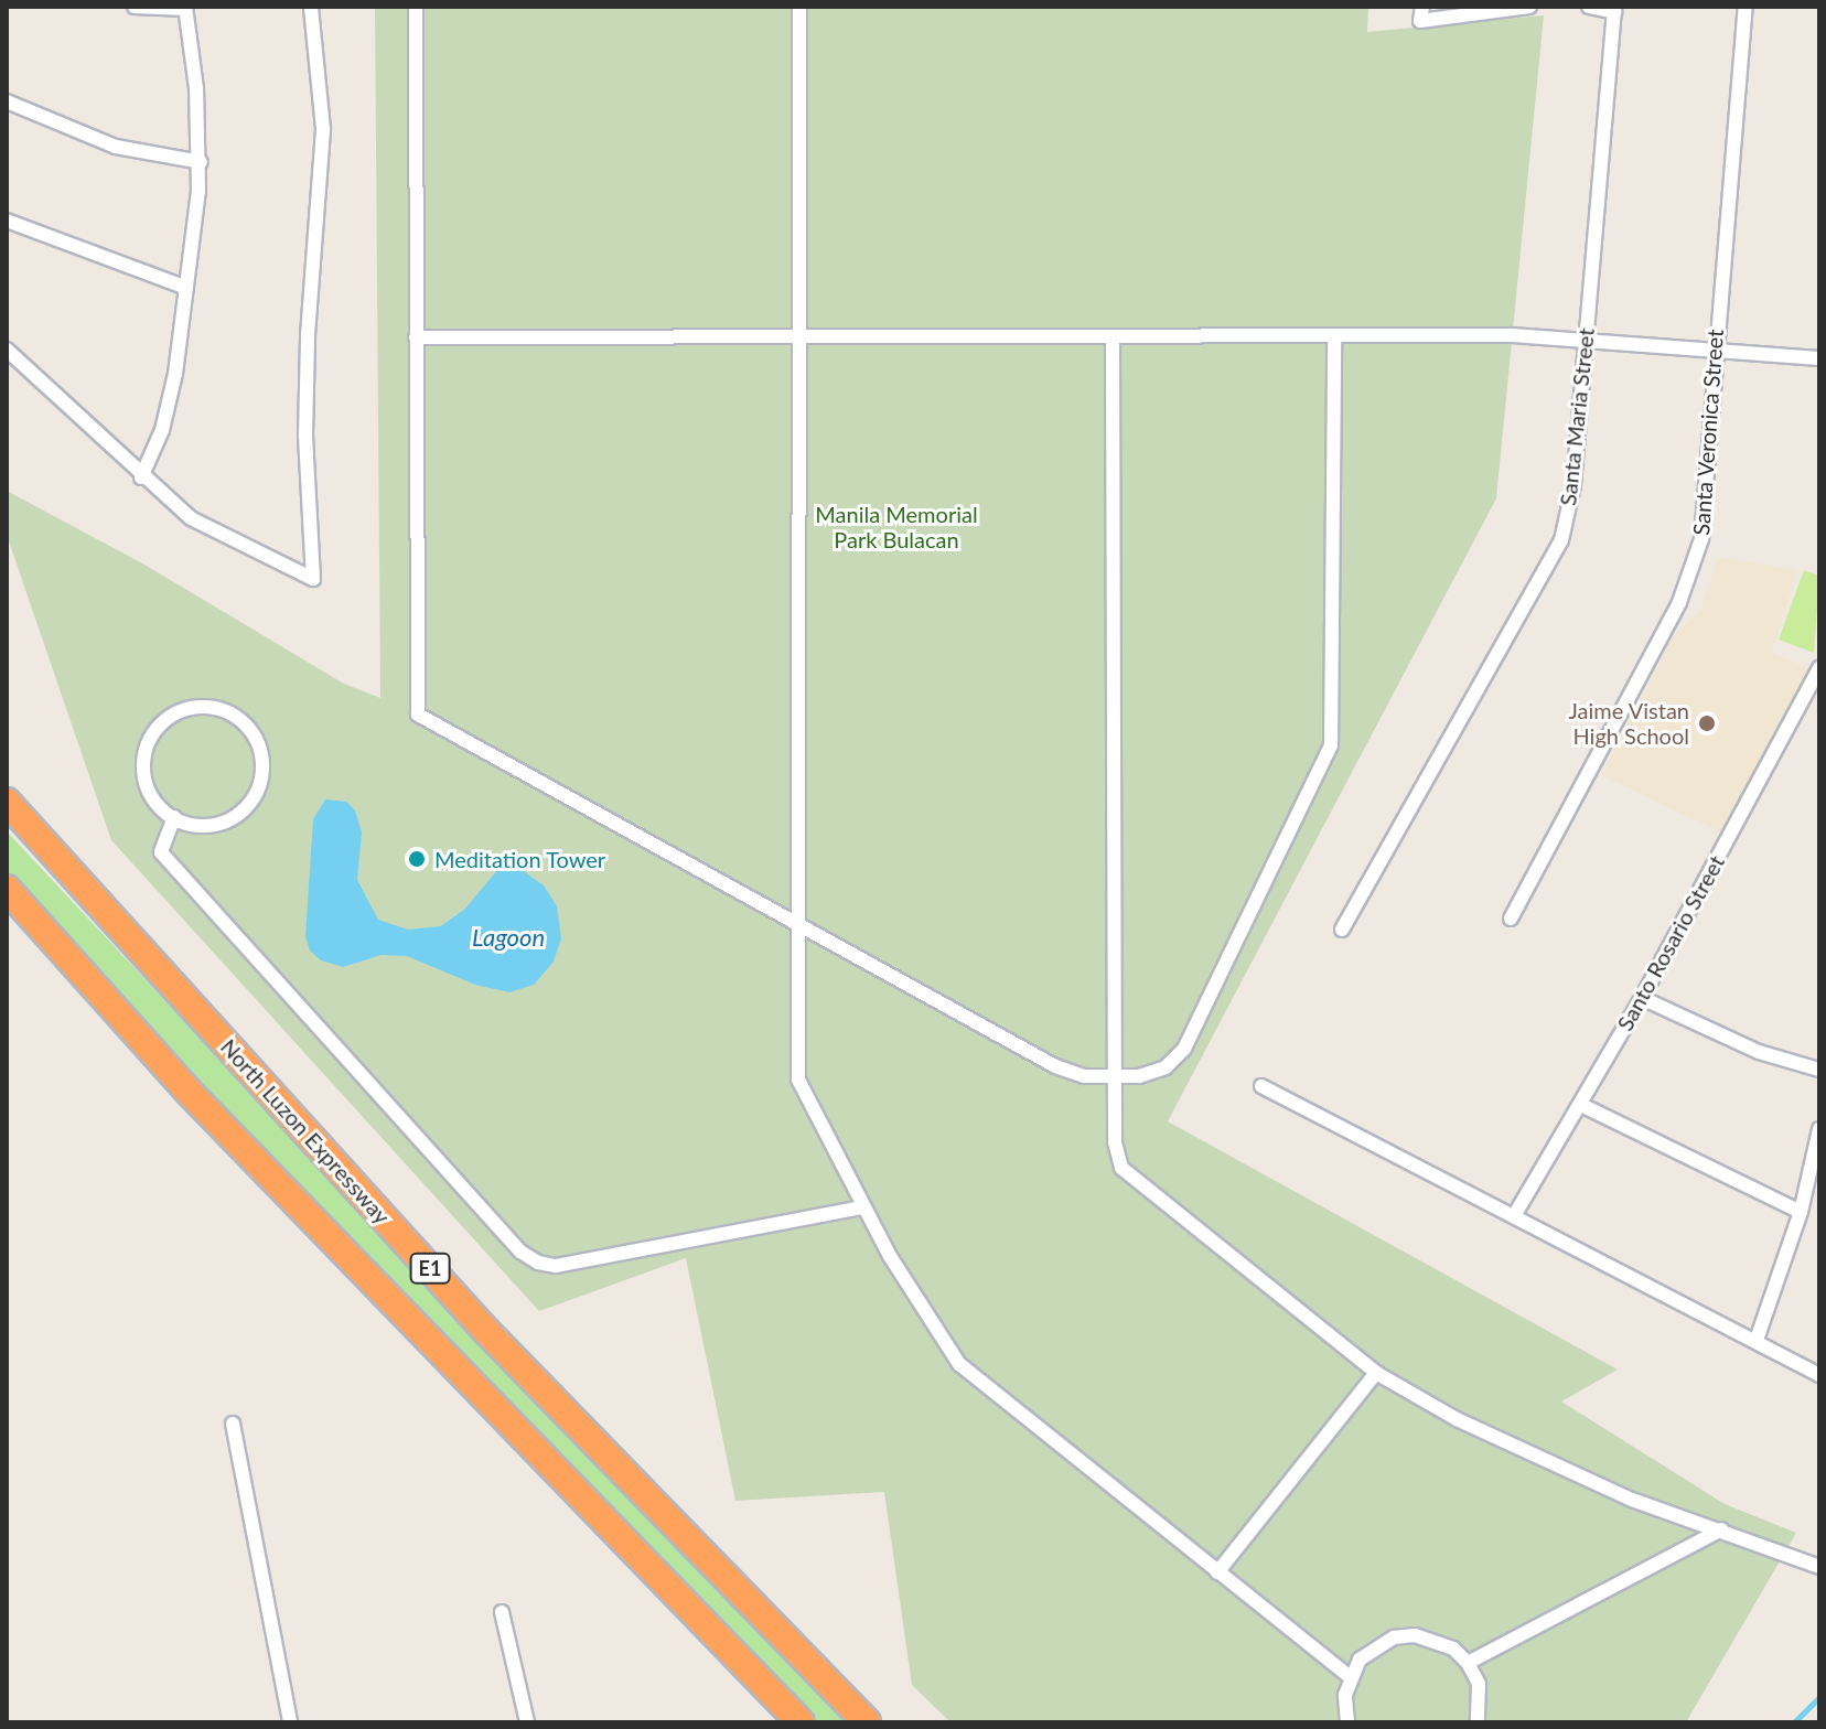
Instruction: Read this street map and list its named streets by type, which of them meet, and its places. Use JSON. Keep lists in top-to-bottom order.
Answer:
{
  "streets": {
    "highway": ["North Luzon Expressway", "E1"],
    "street": ["Santa Maria Street", "Santa Veronica Street", "Santo Rosario Street"]
  },
  "water": ["Lagoon"],
  "parks": ["Manila Memorial Park Bulacan"],
  "places": ["Jaime Vistan High School", "Meditation Tower"]
}
